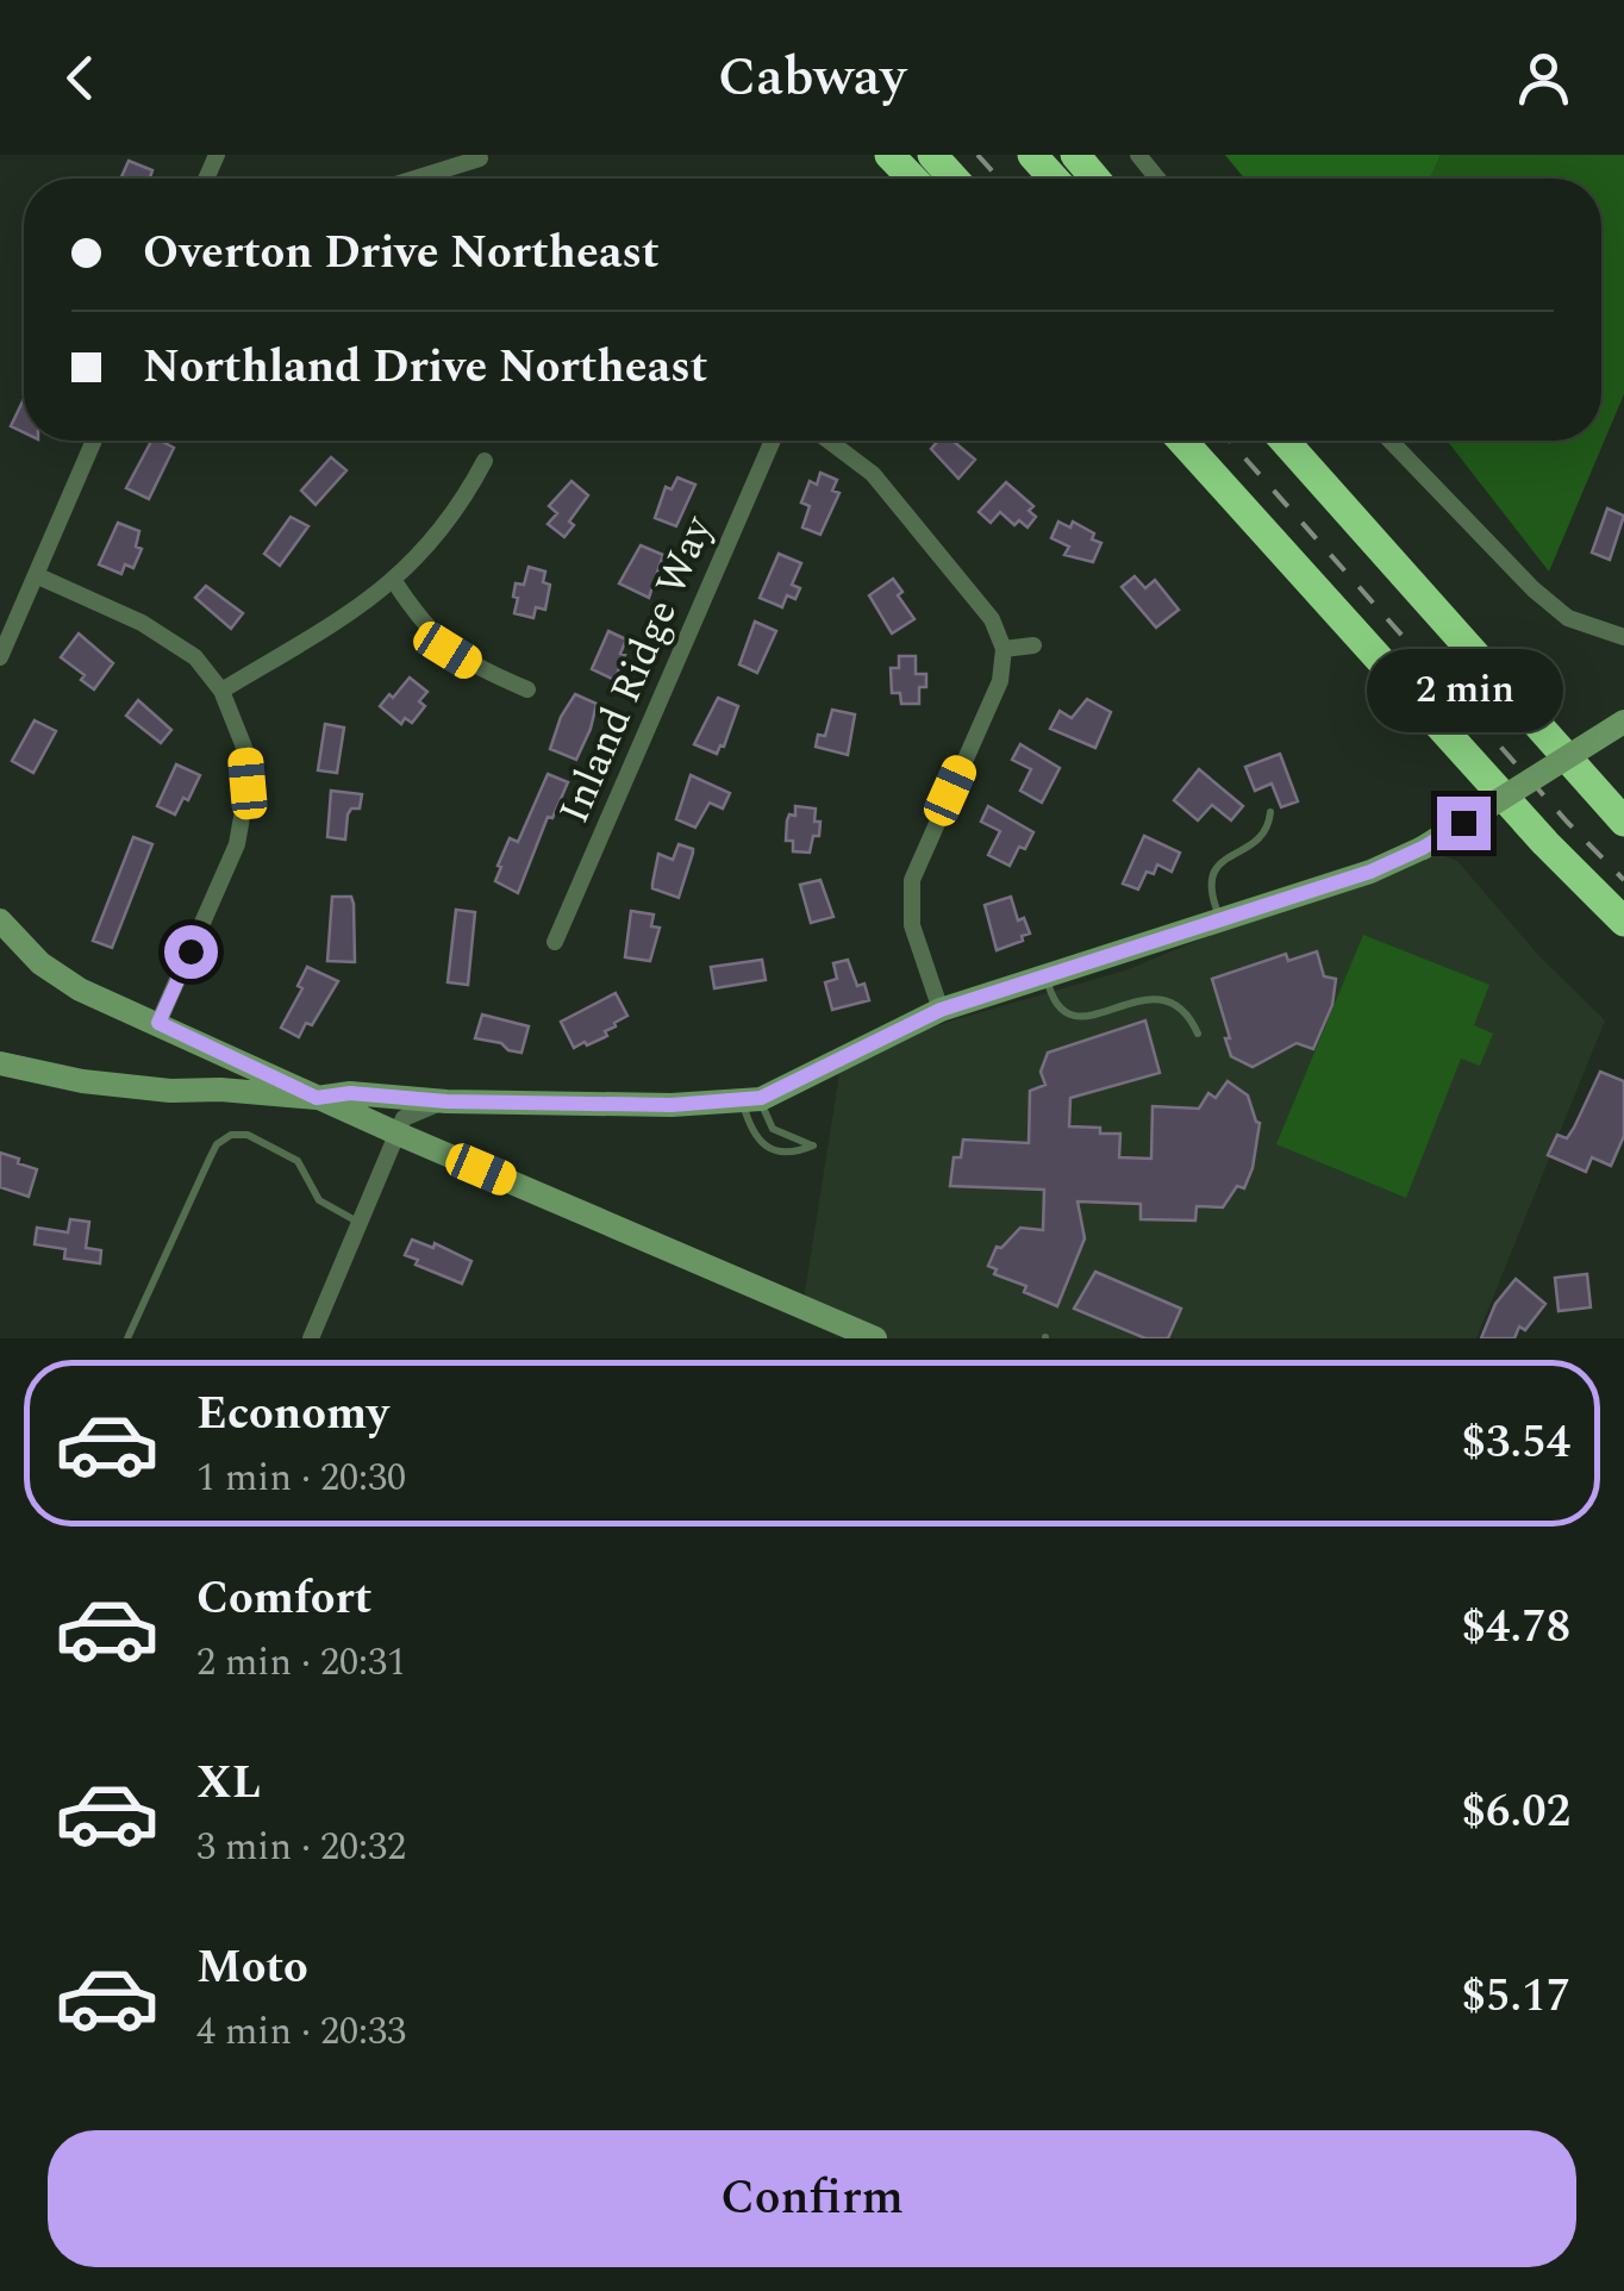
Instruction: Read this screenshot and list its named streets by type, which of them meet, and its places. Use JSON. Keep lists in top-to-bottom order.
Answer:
{
  "streets": {
    "street": ["Inland Ridge Way"]
  },
  "page": {
    "header": "Cabway",
    "banner": ["Overton Drive Northeast", "Northland Drive Northeast"],
    "bubble": "2 min",
    "list": [
      {
        "name": "Economy",
        "note": "1 min · 20:30",
        "value": "$3.54"
      },
      {
        "name": "Comfort",
        "note": "2 min · 20:31",
        "value": "$4.78"
      },
      {
        "name": "XL",
        "note": "3 min · 20:32",
        "value": "$6.02"
      },
      {
        "name": "Moto",
        "note": "4 min · 20:33",
        "value": "$5.17"
      }
    ],
    "buttons": "Confirm"
  }
}
